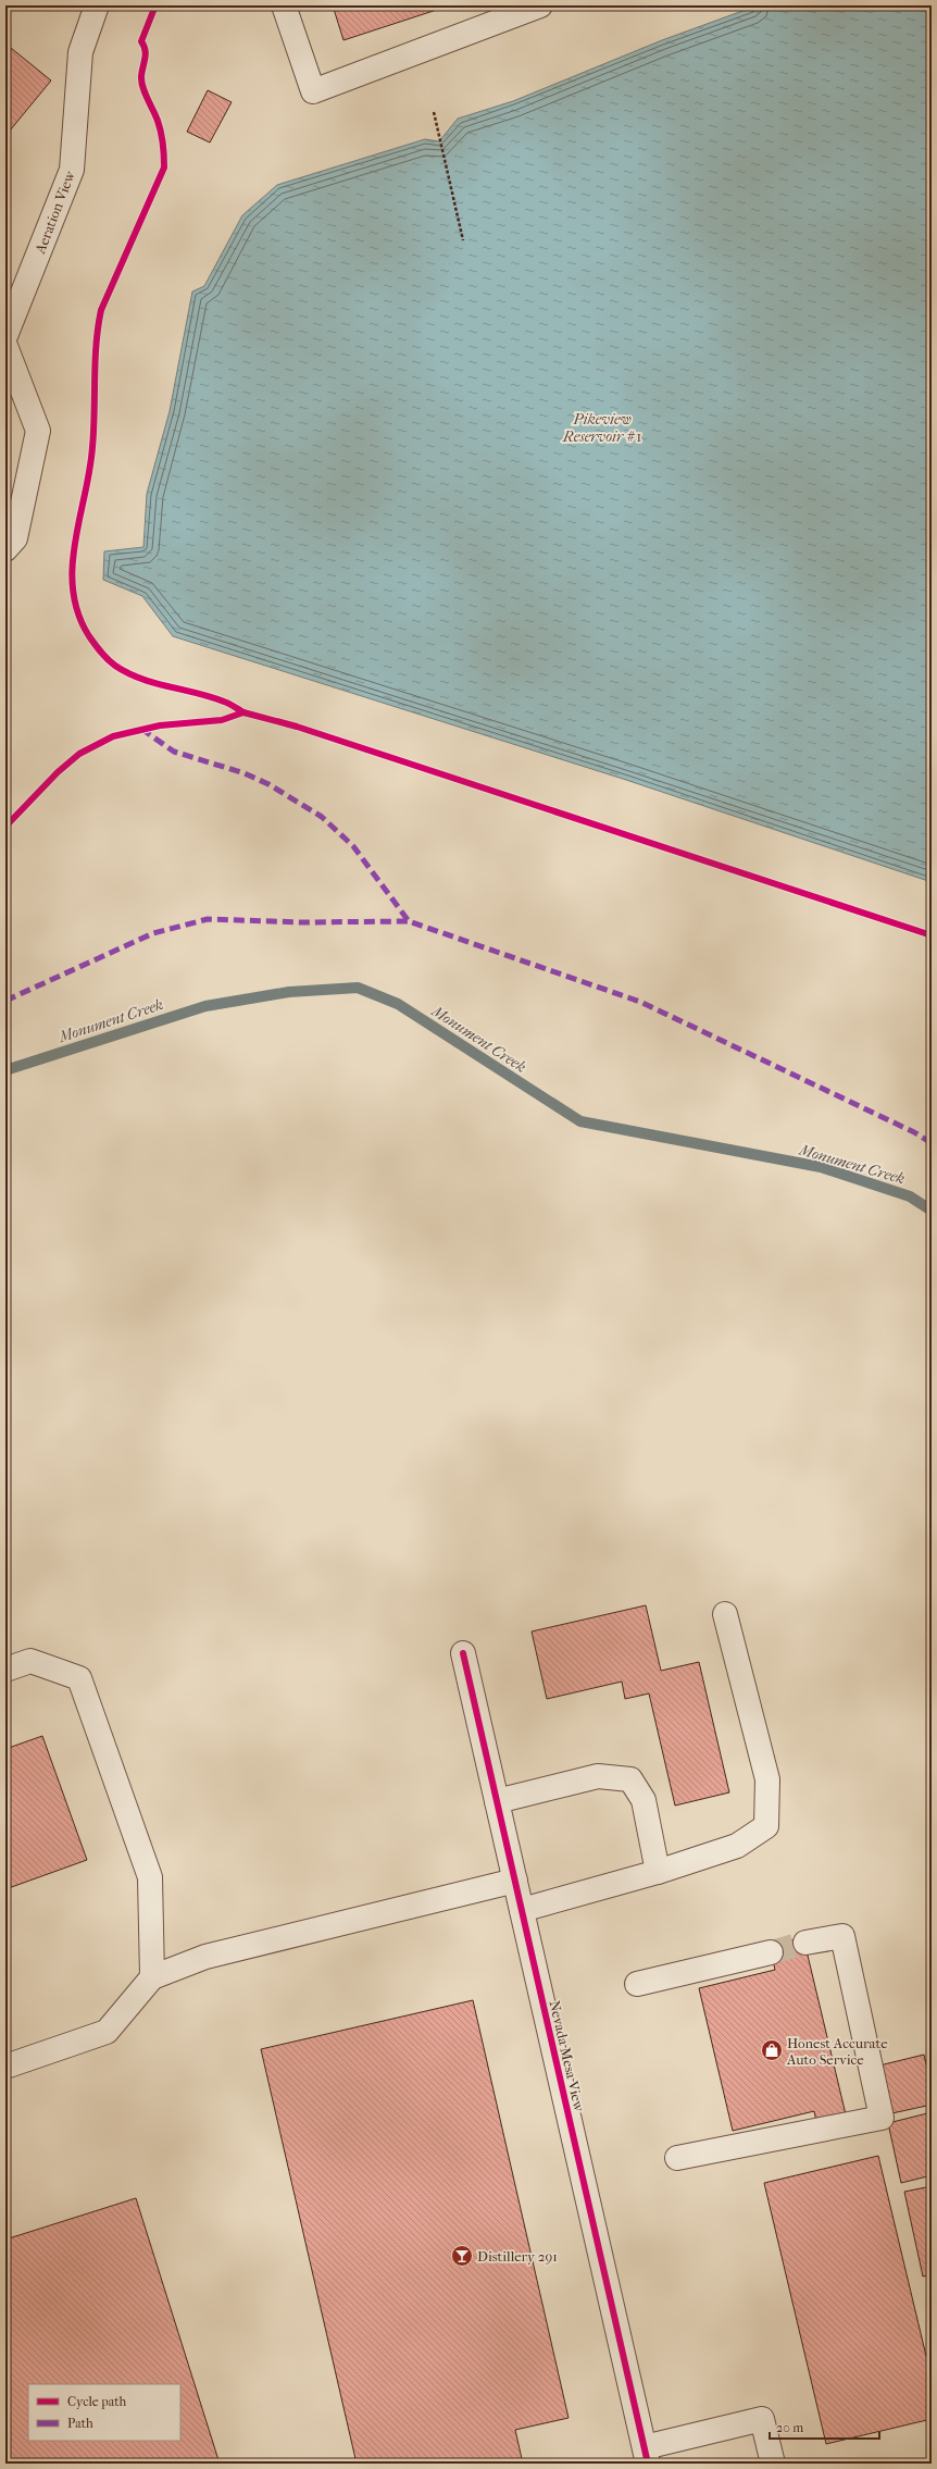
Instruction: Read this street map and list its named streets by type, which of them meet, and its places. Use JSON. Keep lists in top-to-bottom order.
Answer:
{
  "streets": {
    "street": ["Aeration View", "Nevada Mesa View"]
  },
  "water": ["Pikeview Reservoir #1", "Monument Creek"],
  "places": {
    "shop": ["Honest Accurate Auto Service"],
    "bar": ["Distillery 291"]
  },
  "legend": ["Cycle path", "Path"],
  "scale_bar": "20 m"
}
